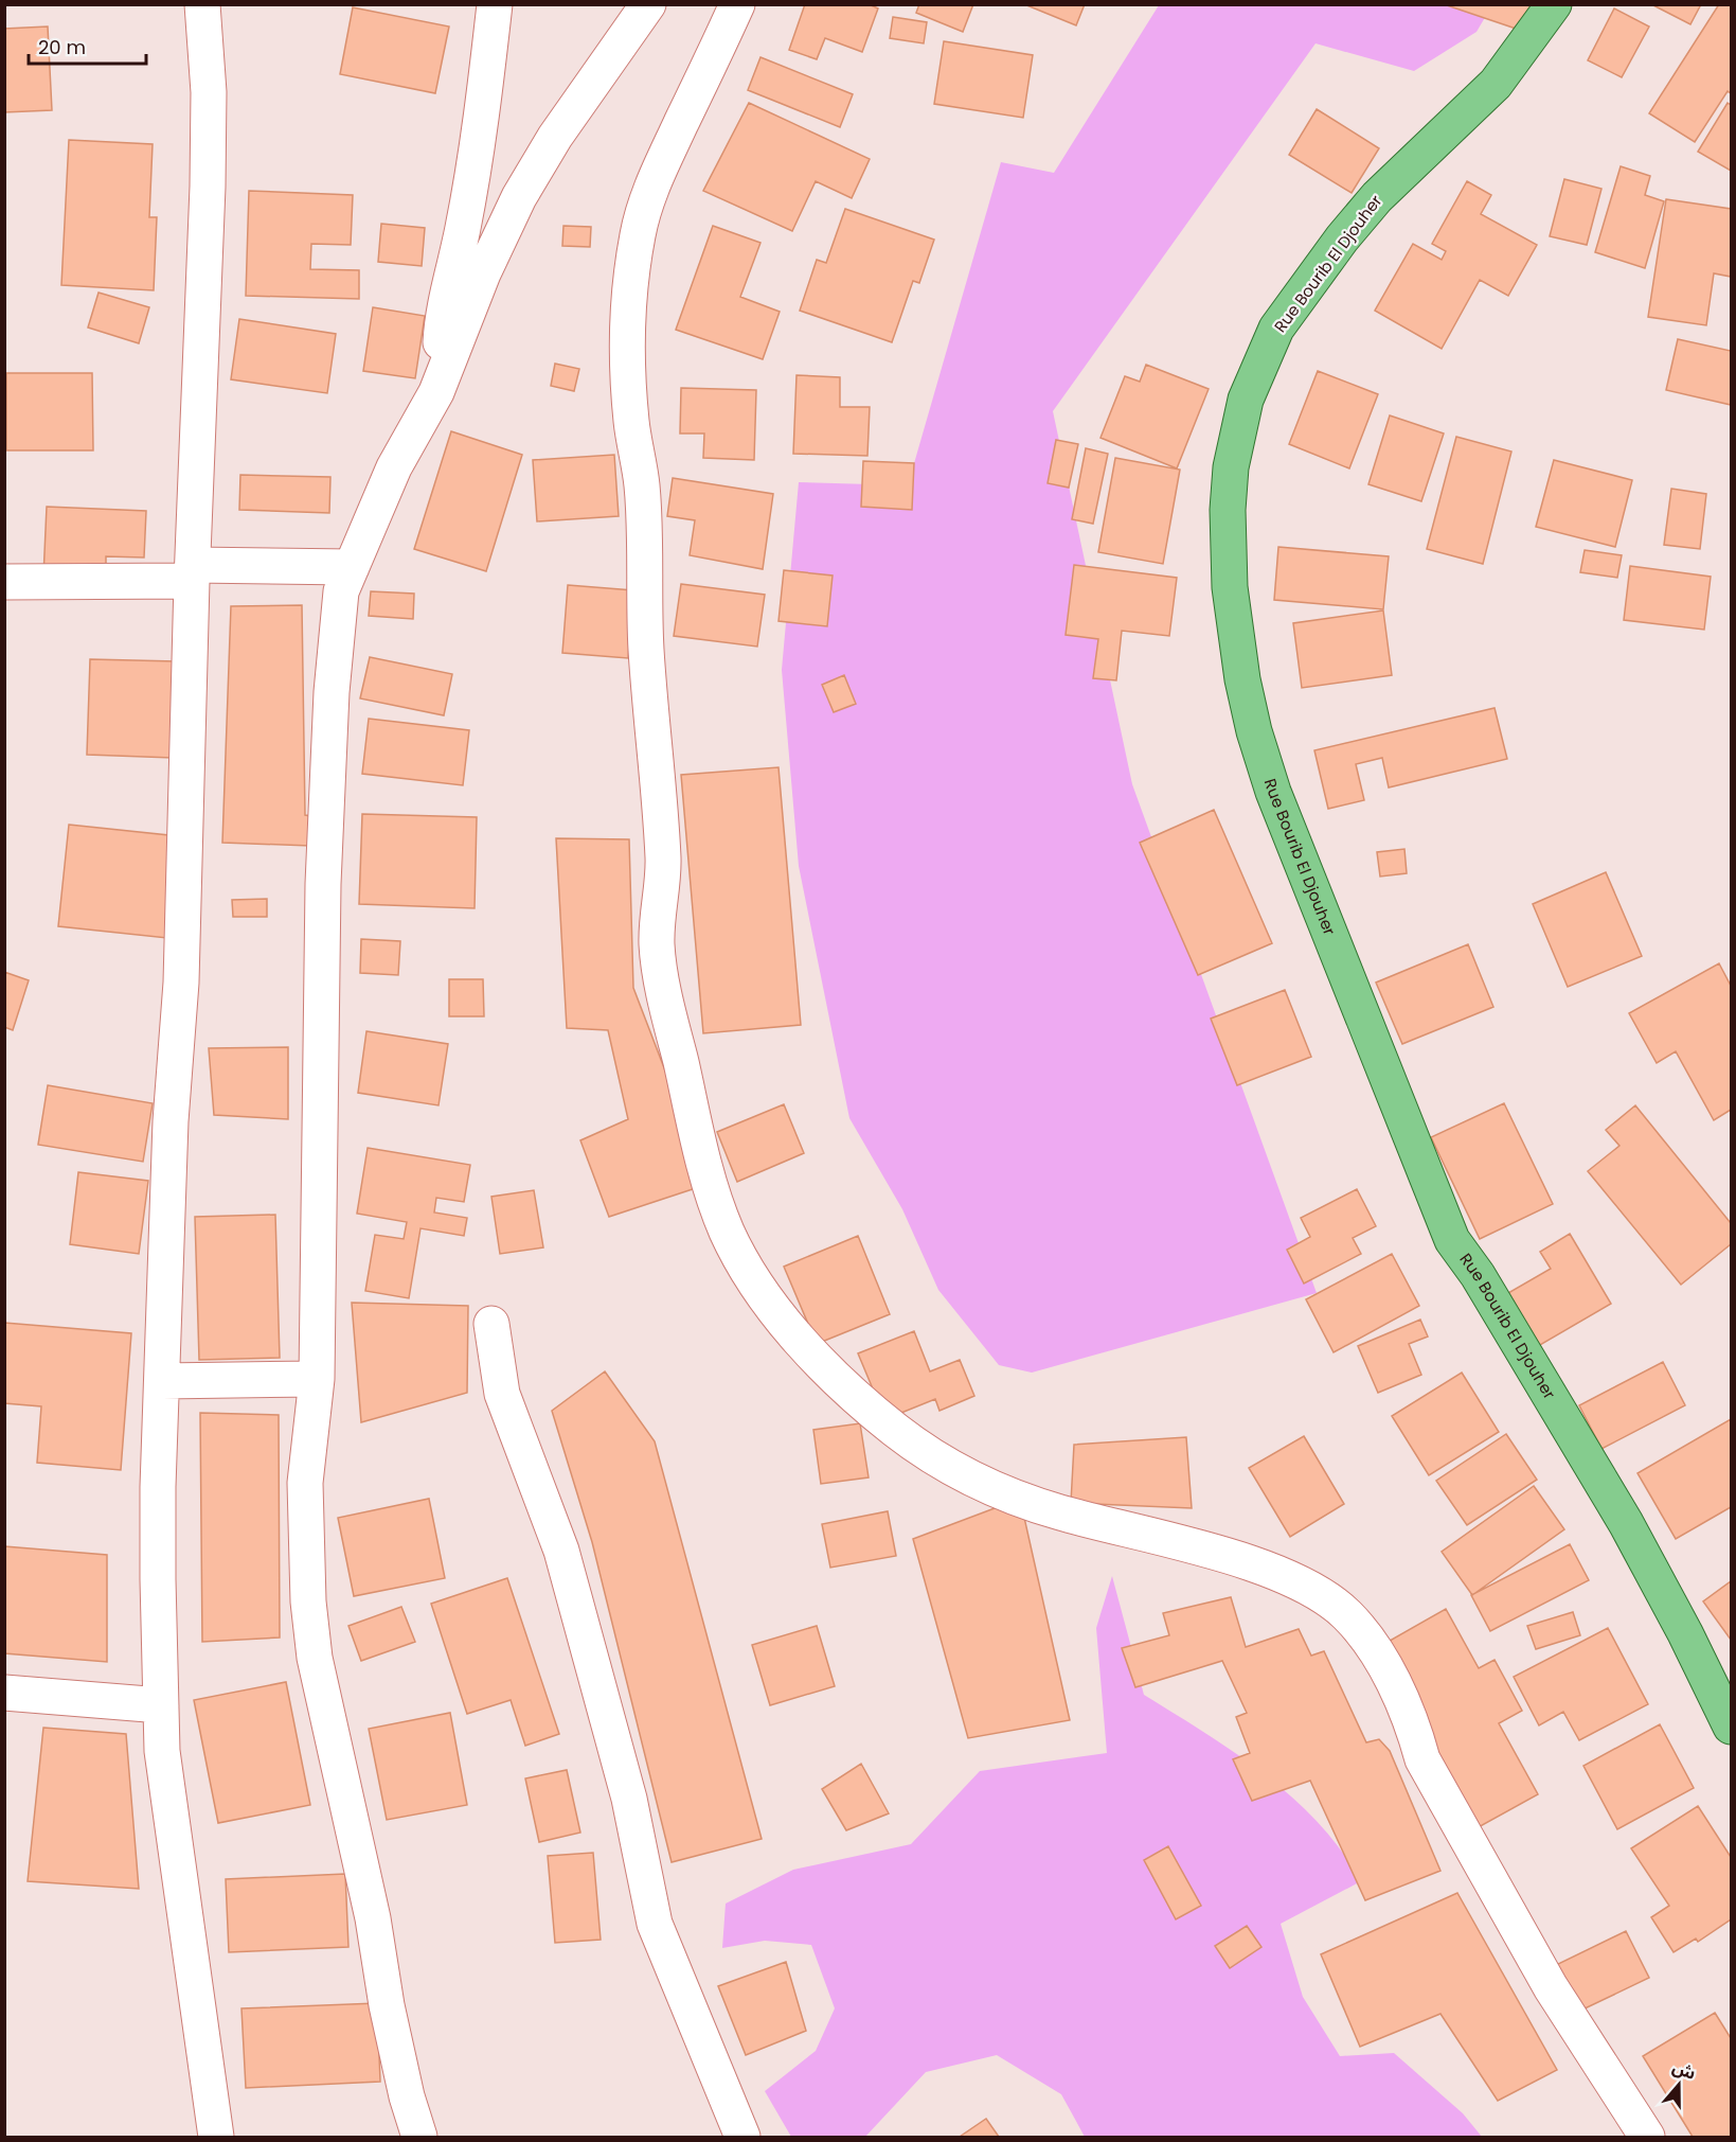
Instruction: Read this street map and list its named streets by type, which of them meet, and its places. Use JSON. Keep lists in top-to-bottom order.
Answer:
{
  "streets": {
    "main road": ["Rue Bourib El Djouher"]
  },
  "scale_bar": "20 m",
  "north": "top"
}
